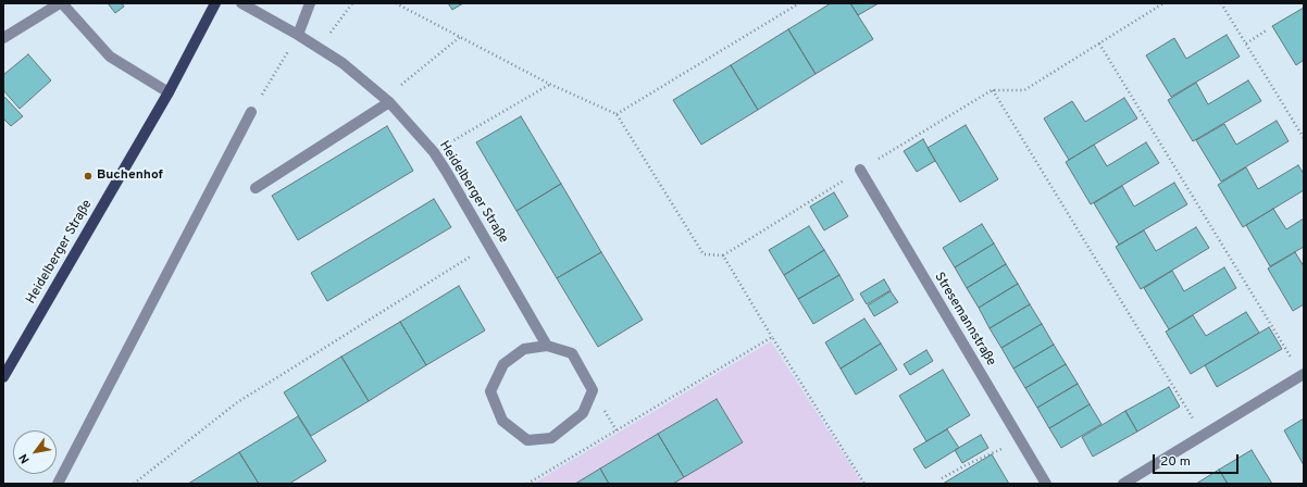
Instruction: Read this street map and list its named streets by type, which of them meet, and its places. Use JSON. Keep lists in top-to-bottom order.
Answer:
{
  "streets": {
    "main road": ["Heidelberger Straße"],
    "street": ["Stresemannstraße"]
  },
  "places": ["Buchenhof"],
  "scale_bar": "20 m",
  "north": "bottom left"
}
